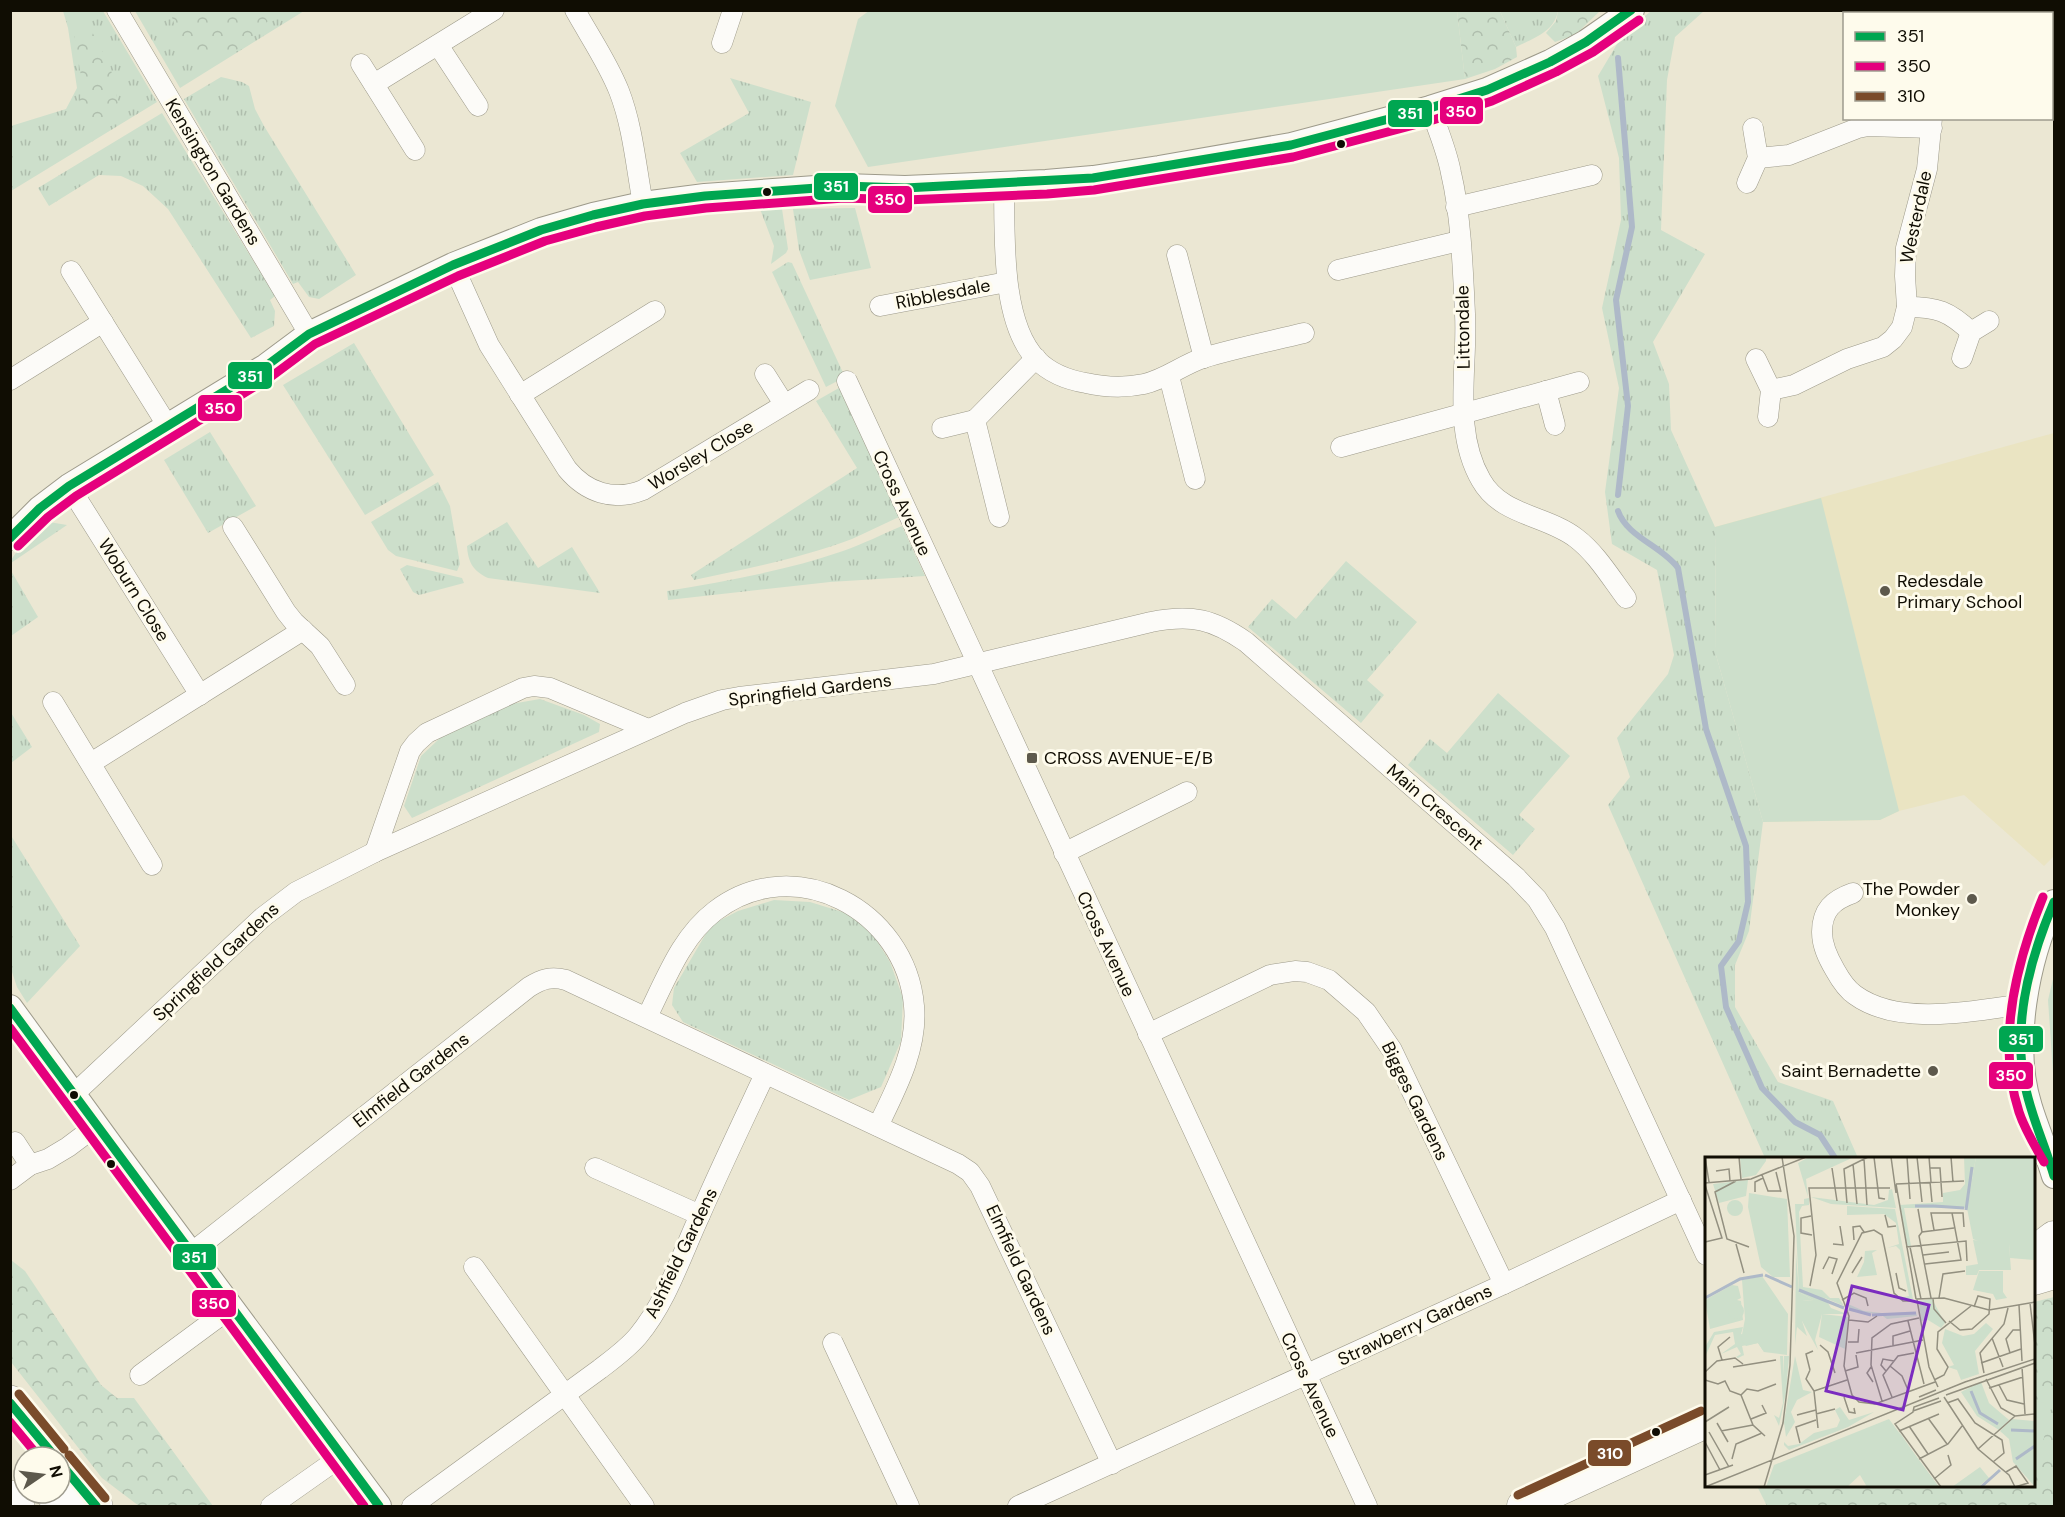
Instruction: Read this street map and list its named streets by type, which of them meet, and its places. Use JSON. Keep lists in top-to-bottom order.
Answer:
{
  "streets": {
    "street": [
      "Kensington Gardens",
      "Westerdale",
      "Ribblesdale",
      "Littondale",
      "Worsley Close",
      "Cross Avenue",
      "Woburn Close",
      "Springfield Gardens",
      "Main Crescent",
      "Elmfield Gardens",
      "Bigges Gardens",
      "Ashfield Gardens",
      "Strawberry Gardens"
    ]
  },
  "crossings": [
    ["Cross Avenue", "Springfield Gardens"],
    ["Cross Avenue", "Main Crescent"],
    ["Cross Avenue", "Bigges Gardens"],
    ["Cross Avenue", "Strawberry Gardens"],
    ["Springfield Gardens", "Main Crescent"],
    ["Main Crescent", "Strawberry Gardens"],
    ["Elmfield Gardens", "Ashfield Gardens"],
    ["Elmfield Gardens", "Strawberry Gardens"],
    ["Bigges Gardens", "Strawberry Gardens"]
  ],
  "places": {
    "other": ["Redesdale Primary School", "The Powder Monkey", "Saint Bernadette"],
    "transit": ["CROSS AVENUE-E/B"]
  },
  "lines": ["transit line 351", "transit line 350", "transit line 310"],
  "legend": ["351", "350", "310"],
  "north": "right"
}
